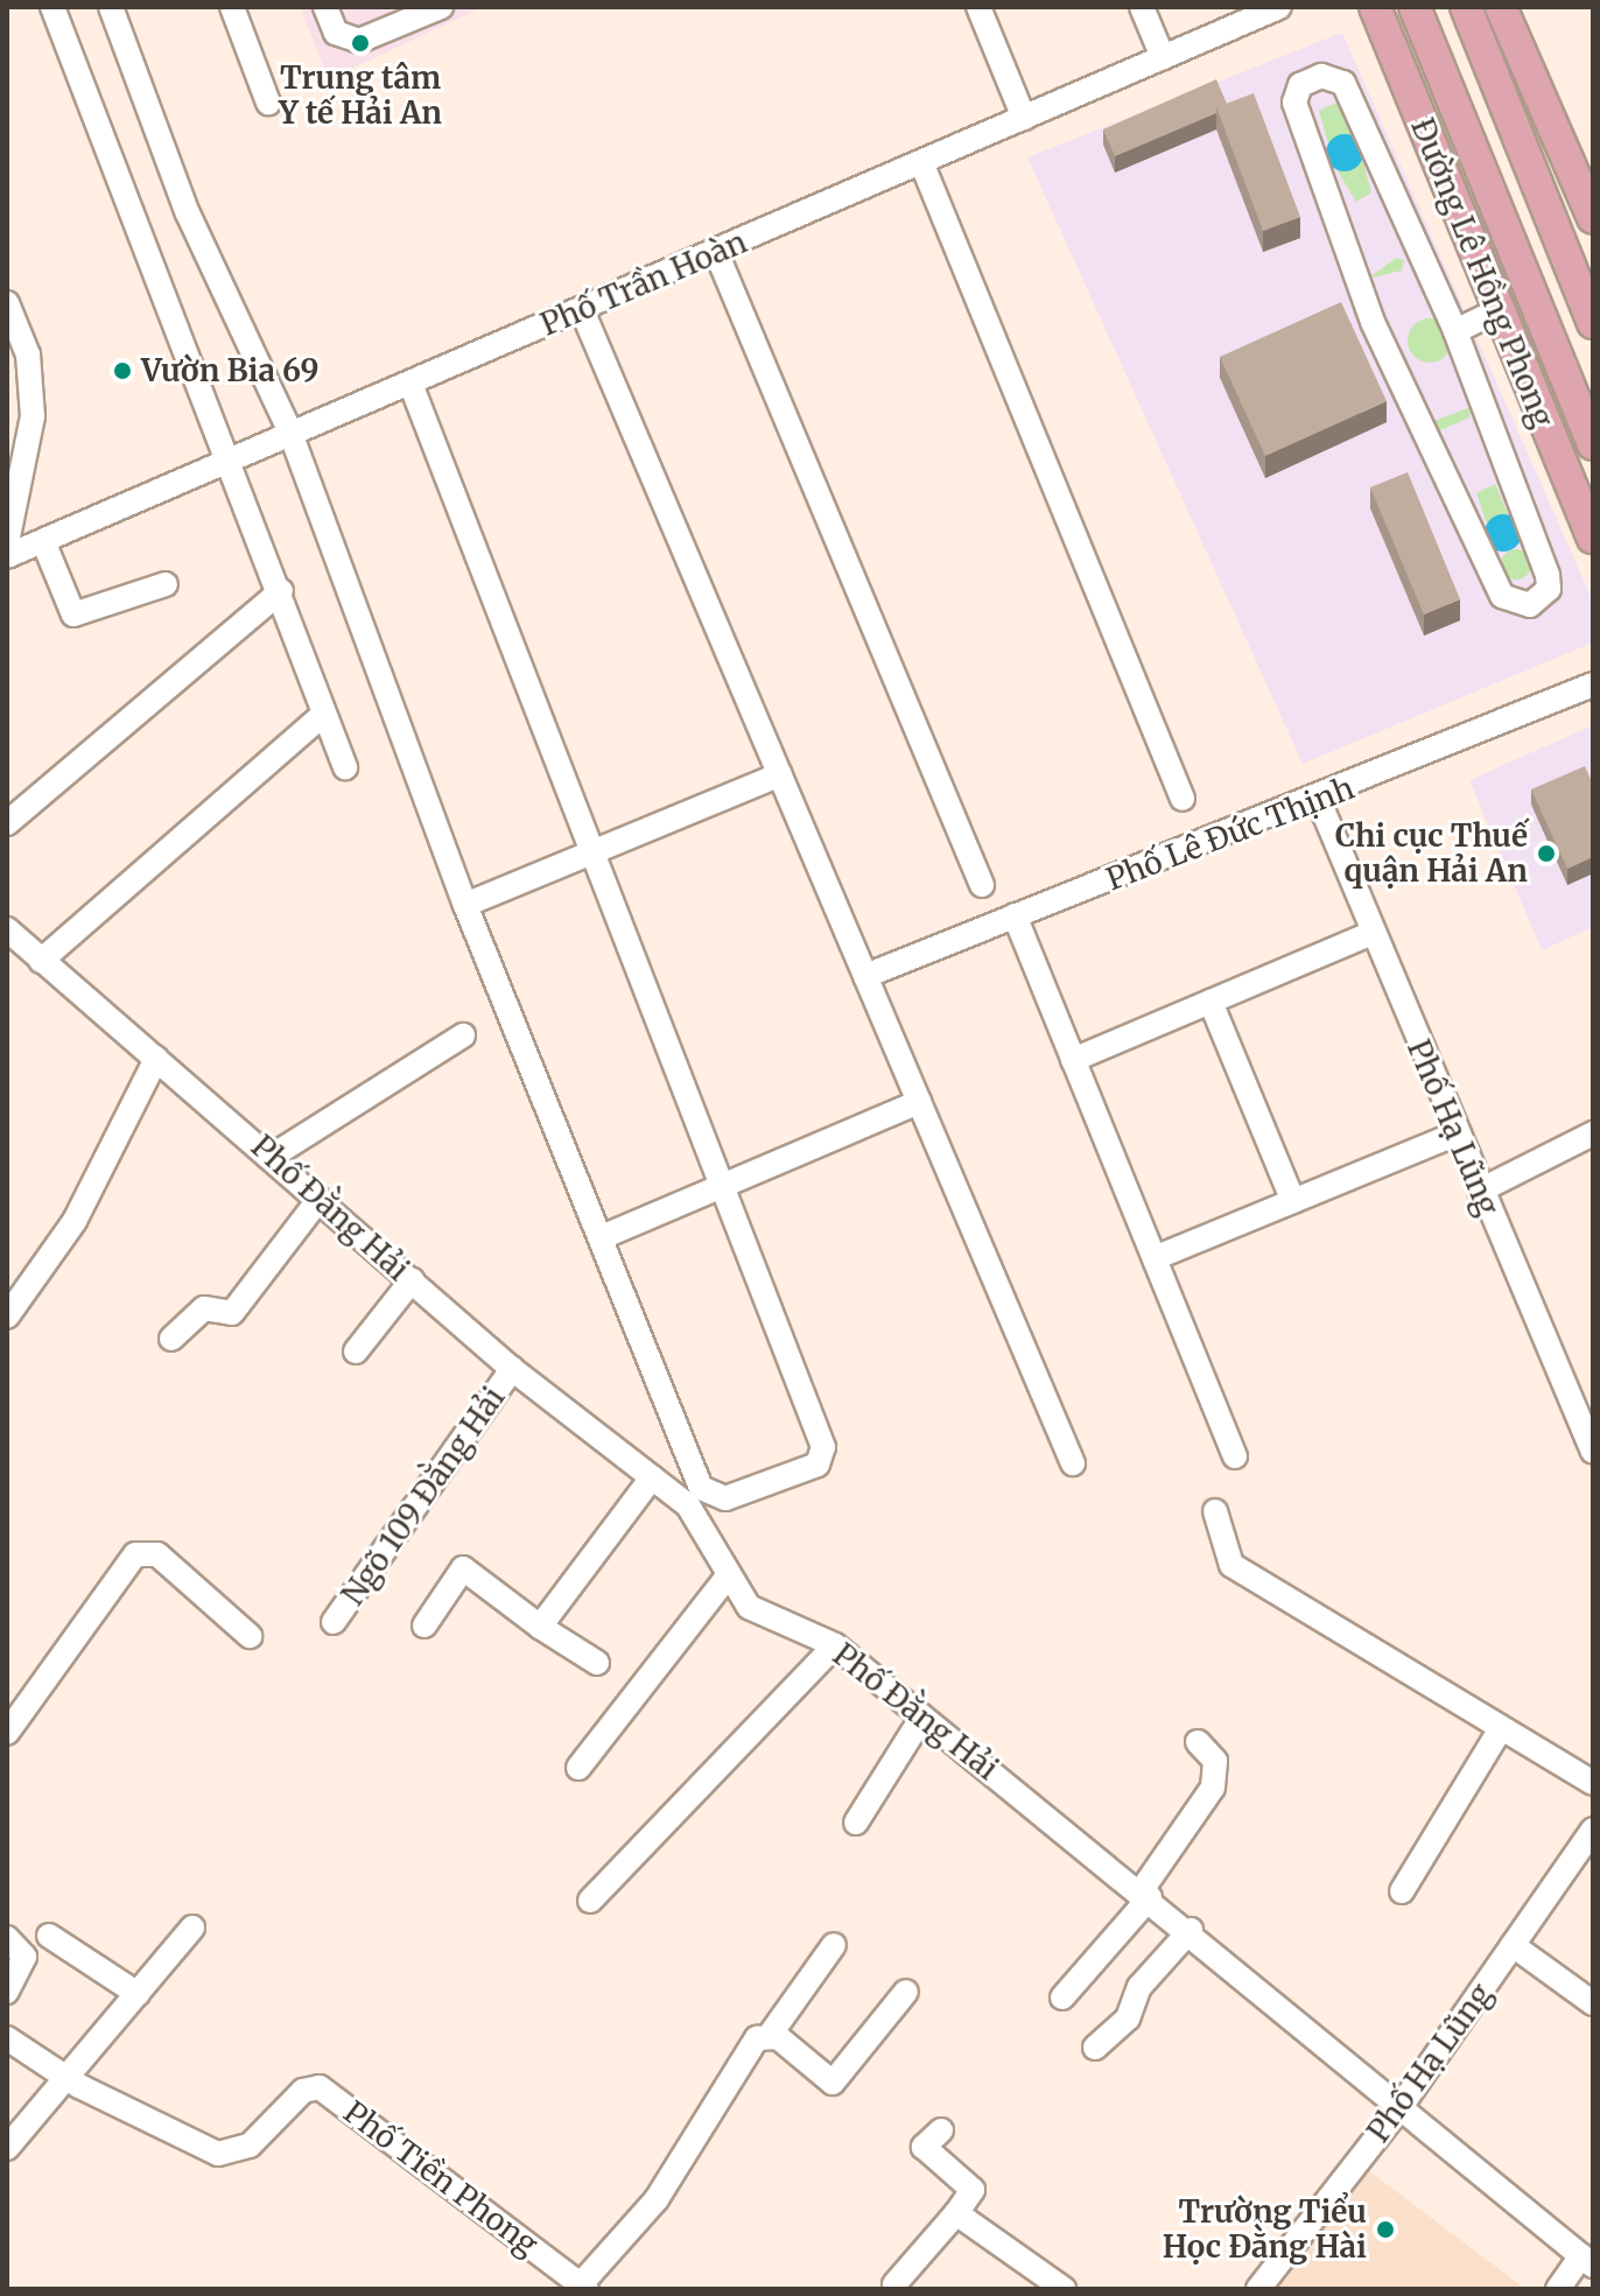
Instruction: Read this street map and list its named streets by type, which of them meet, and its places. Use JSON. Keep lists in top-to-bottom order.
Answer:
{
  "streets": {
    "main road": ["Đường Lê Hồng Phong"],
    "street": [
      "Phố Trần Hoàn",
      "Phố Lê Đức Thịnh",
      "Phố Hạ Lũng",
      "Phố Đằng Hải",
      "Ngõ 109 Đằng Hải",
      "Phố Tiền Phong"
    ]
  },
  "crossings": [
    ["Phố Lê Đức Thịnh", "Phố Hạ Lũng"],
    ["Phố Hạ Lũng", "Phố Đằng Hải"],
    ["Phố Đằng Hải", "Ngõ 109 Đằng Hải"]
  ],
  "places": [
    "Trung tâm Y tế Hải An",
    "Vườn Bia 69",
    "Chi cục Thuế quận Hải An",
    "Trường Tiểu Học Đằng Hài"
  ]
}
